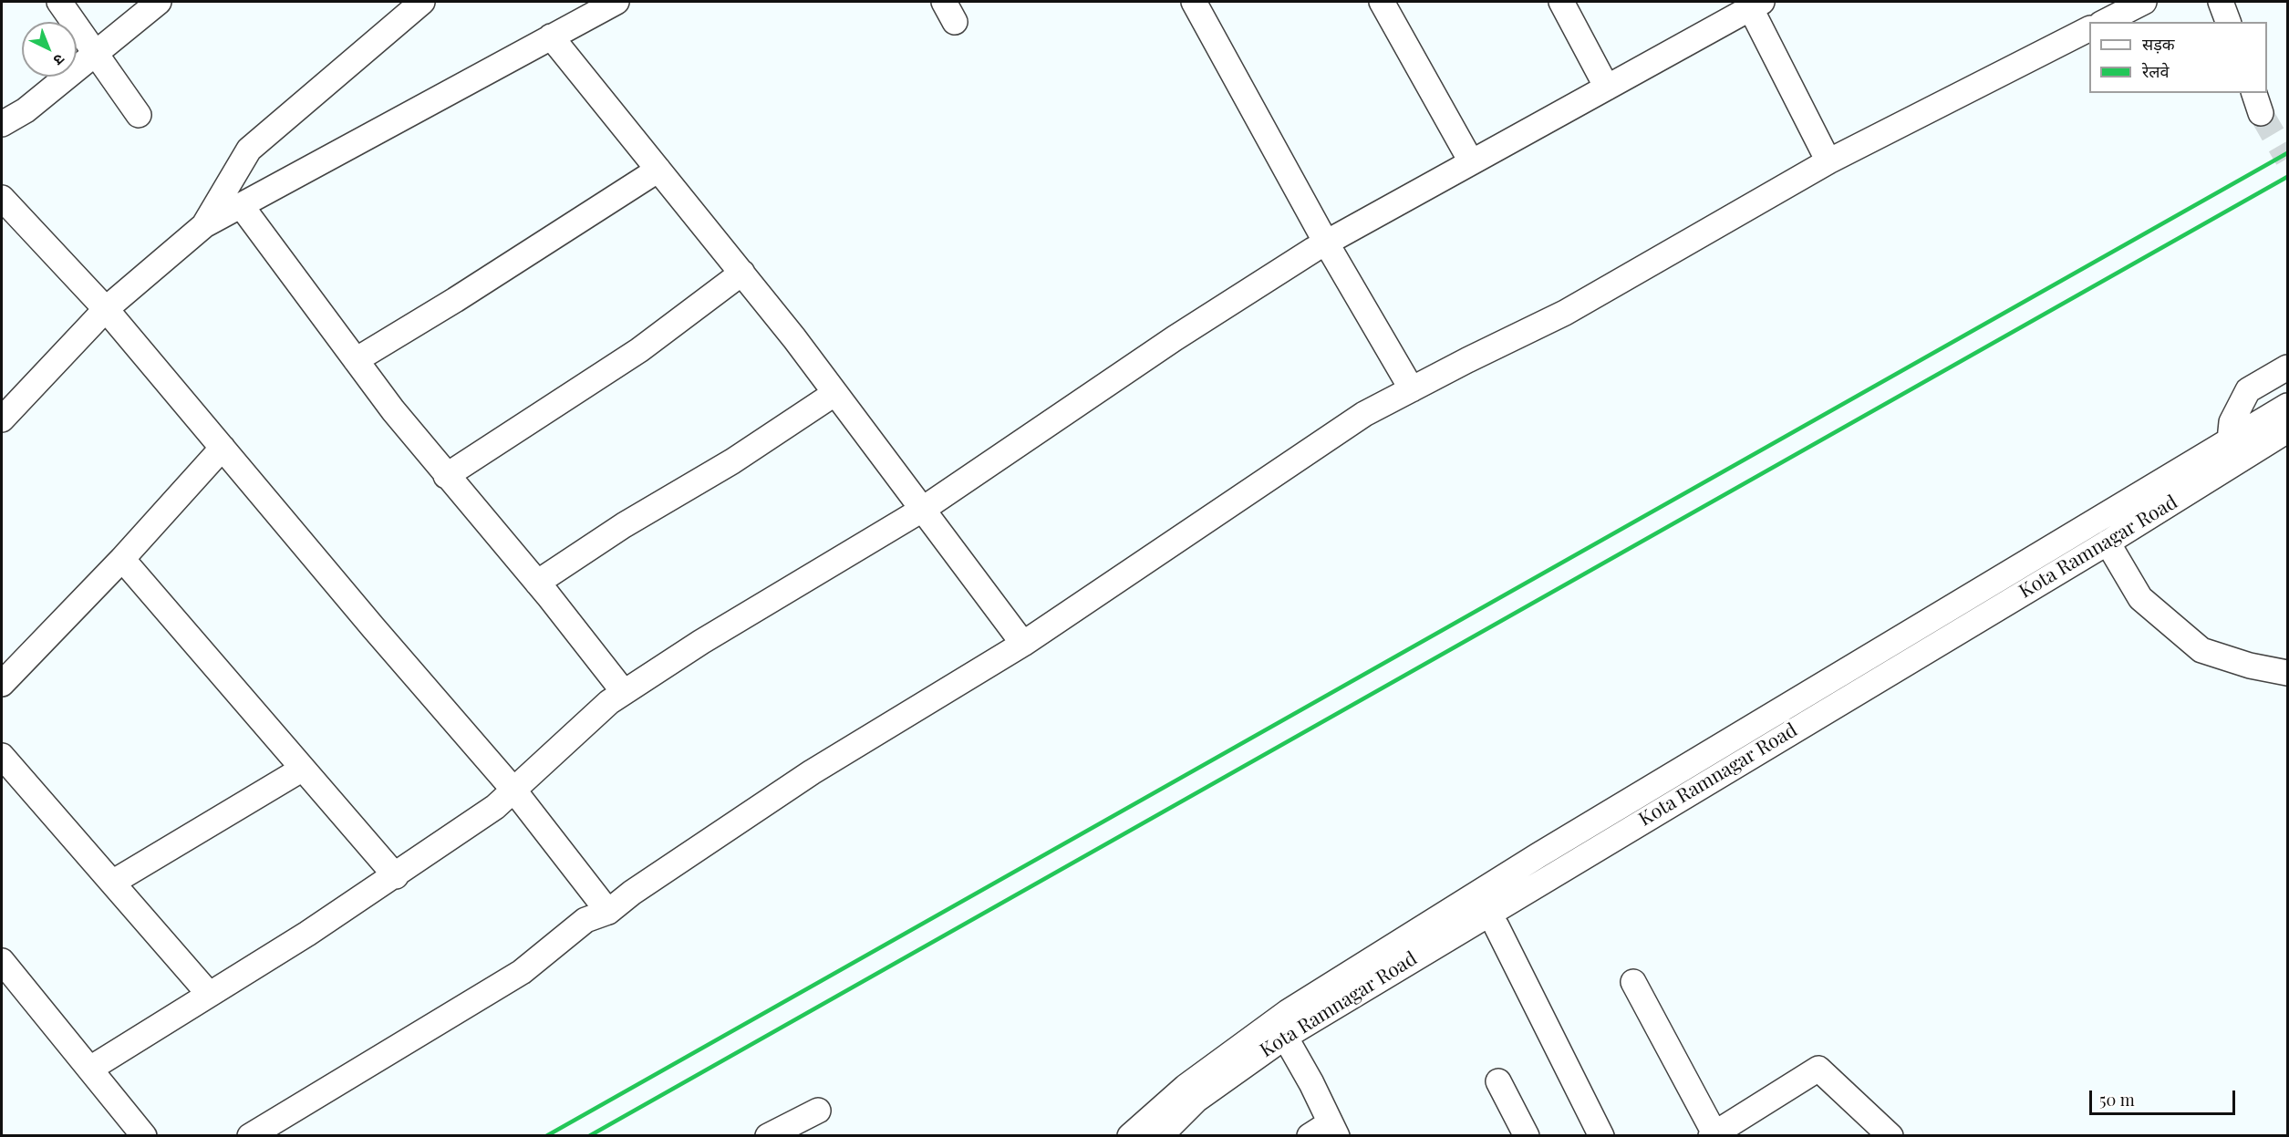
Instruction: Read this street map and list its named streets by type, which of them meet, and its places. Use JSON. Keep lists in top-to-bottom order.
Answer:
{
  "streets": {
    "street": ["Kota Ramnagar Road"]
  },
  "legend": ["सड़क", "रेलवे"],
  "scale_bar": "50 m",
  "north": "bottom right"
}
